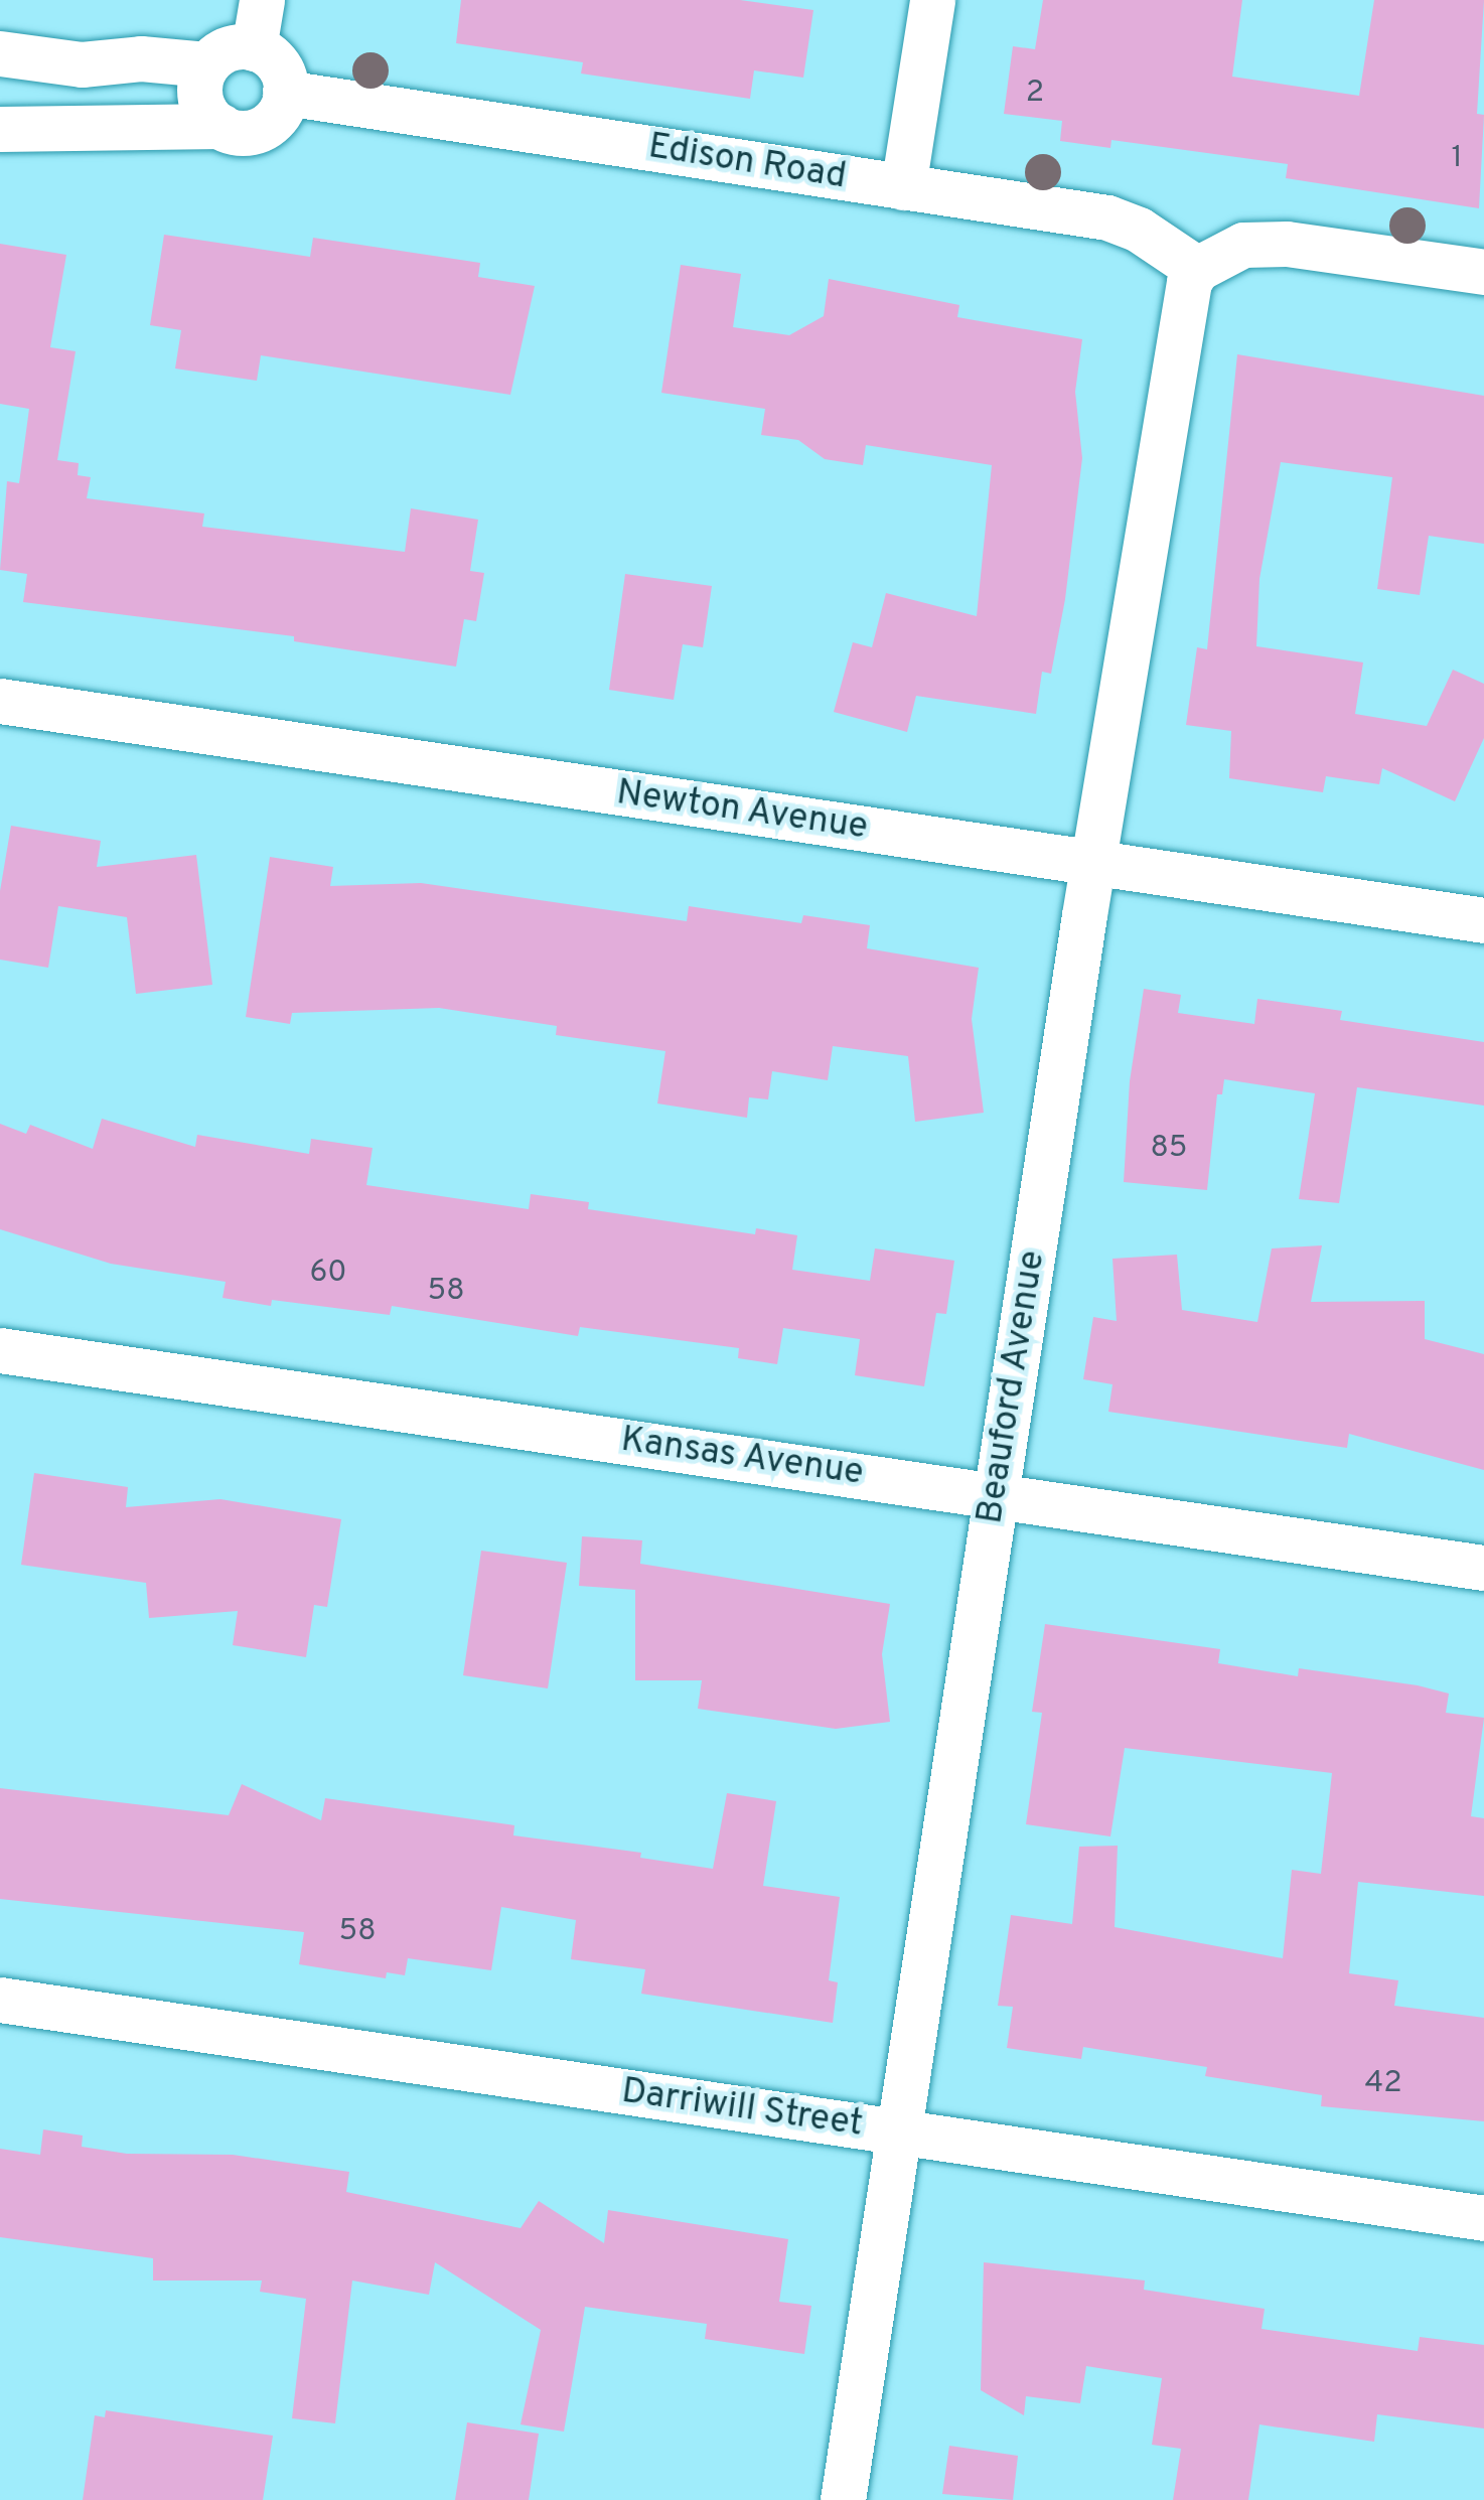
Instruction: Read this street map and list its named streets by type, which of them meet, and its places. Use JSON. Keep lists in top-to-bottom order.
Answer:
{
  "streets": {
    "street": [
      "Edison Road",
      "Newton Avenue",
      "Beauford Avenue",
      "Kansas Avenue",
      "Darriwill Street"
    ]
  },
  "crossings": [
    ["Edison Road", "Beauford Avenue"],
    ["Newton Avenue", "Beauford Avenue"],
    ["Beauford Avenue", "Kansas Avenue"],
    ["Beauford Avenue", "Darriwill Street"]
  ],
  "house_numbers": [
    "2",
    "1",
    "85",
    "60",
    "58",
    "58",
    "42"
  ]
}
